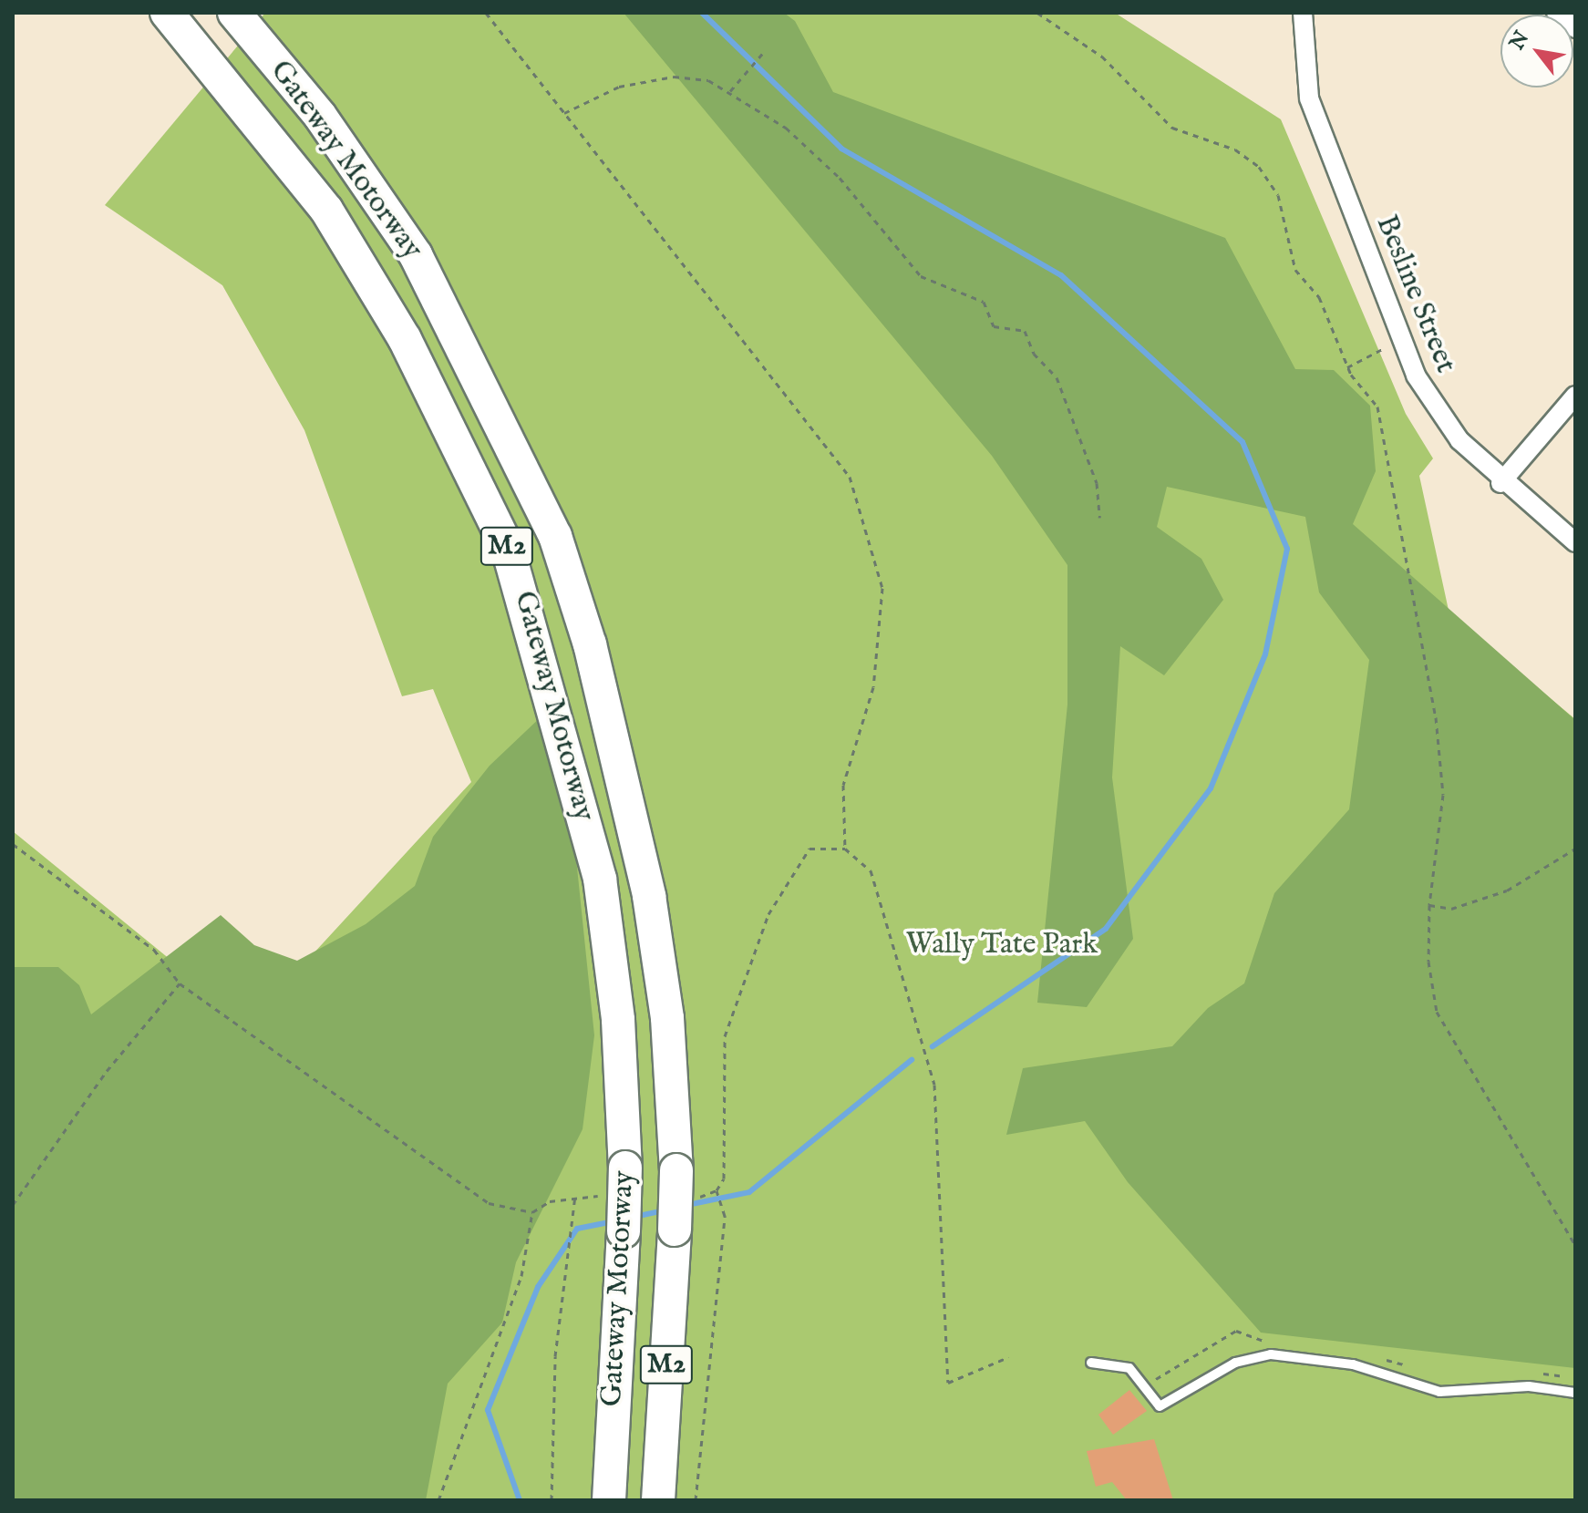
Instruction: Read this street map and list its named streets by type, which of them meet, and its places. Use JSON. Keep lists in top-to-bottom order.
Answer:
{
  "streets": {
    "highway": ["Gateway Motorway", "M2"],
    "street": ["Besline Street"]
  },
  "parks": ["Wally Tate Park"],
  "north": "top left"
}
